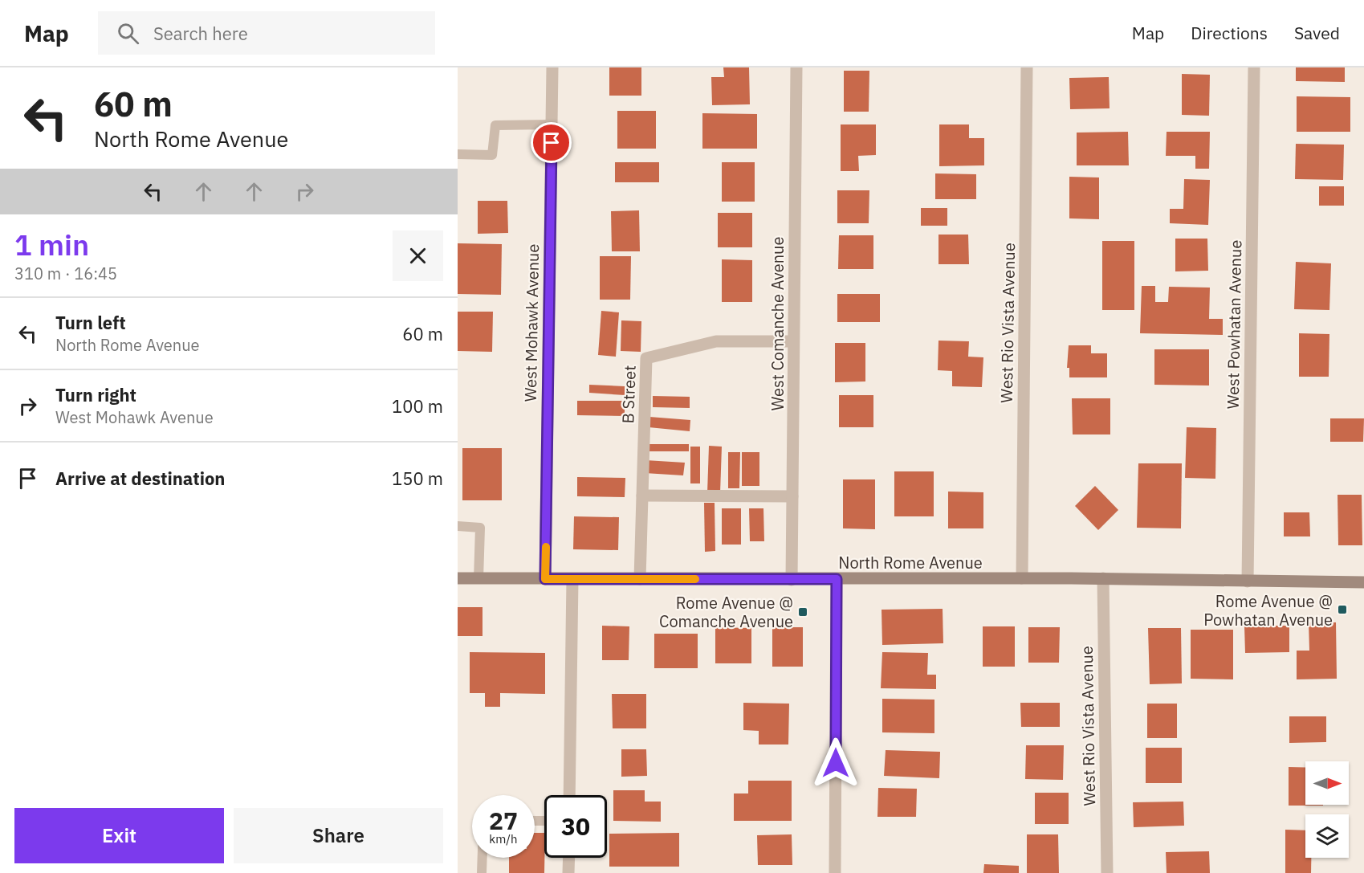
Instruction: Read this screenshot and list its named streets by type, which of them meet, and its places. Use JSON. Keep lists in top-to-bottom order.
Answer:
{
  "streets": {
    "street": [
      "West Mohawk Avenue",
      "West Rio Vista Avenue",
      "West Comanche Avenue",
      "West Powhatan Avenue",
      "B Street",
      "North Rome Avenue"
    ]
  },
  "crossings": [
    ["West Mohawk Avenue", "North Rome Avenue"],
    ["West Rio Vista Avenue", "North Rome Avenue"],
    ["West Comanche Avenue", "B Street"],
    ["West Comanche Avenue", "North Rome Avenue"],
    ["West Powhatan Avenue", "North Rome Avenue"],
    ["B Street", "North Rome Avenue"]
  ],
  "places": {
    "transit": ["Rome Avenue @ Powhatan Avenue", "Rome Avenue @ Comanche Avenue"]
  },
  "north": "right",
  "page": {
    "header": "Map",
    "search": "Search here",
    "nav": ["Map", "Directions", "Saved"],
    "turn": ["60 m", "North Rome Avenue"],
    "heading": ["1 min", "310 m · 16:45"],
    "list": [
      {
        "name": "Turn left",
        "note": "North Rome Avenue",
        "value": "60 m"
      },
      {
        "name": "Turn right",
        "note": "West Mohawk Avenue",
        "value": "100 m"
      },
      {
        "name": "Arrive at destination",
        "value": "150 m"
      }
    ],
    "speed": "27 km/h",
    "limit": "30",
    "buttons": ["Exit", "Share"]
  }
}
